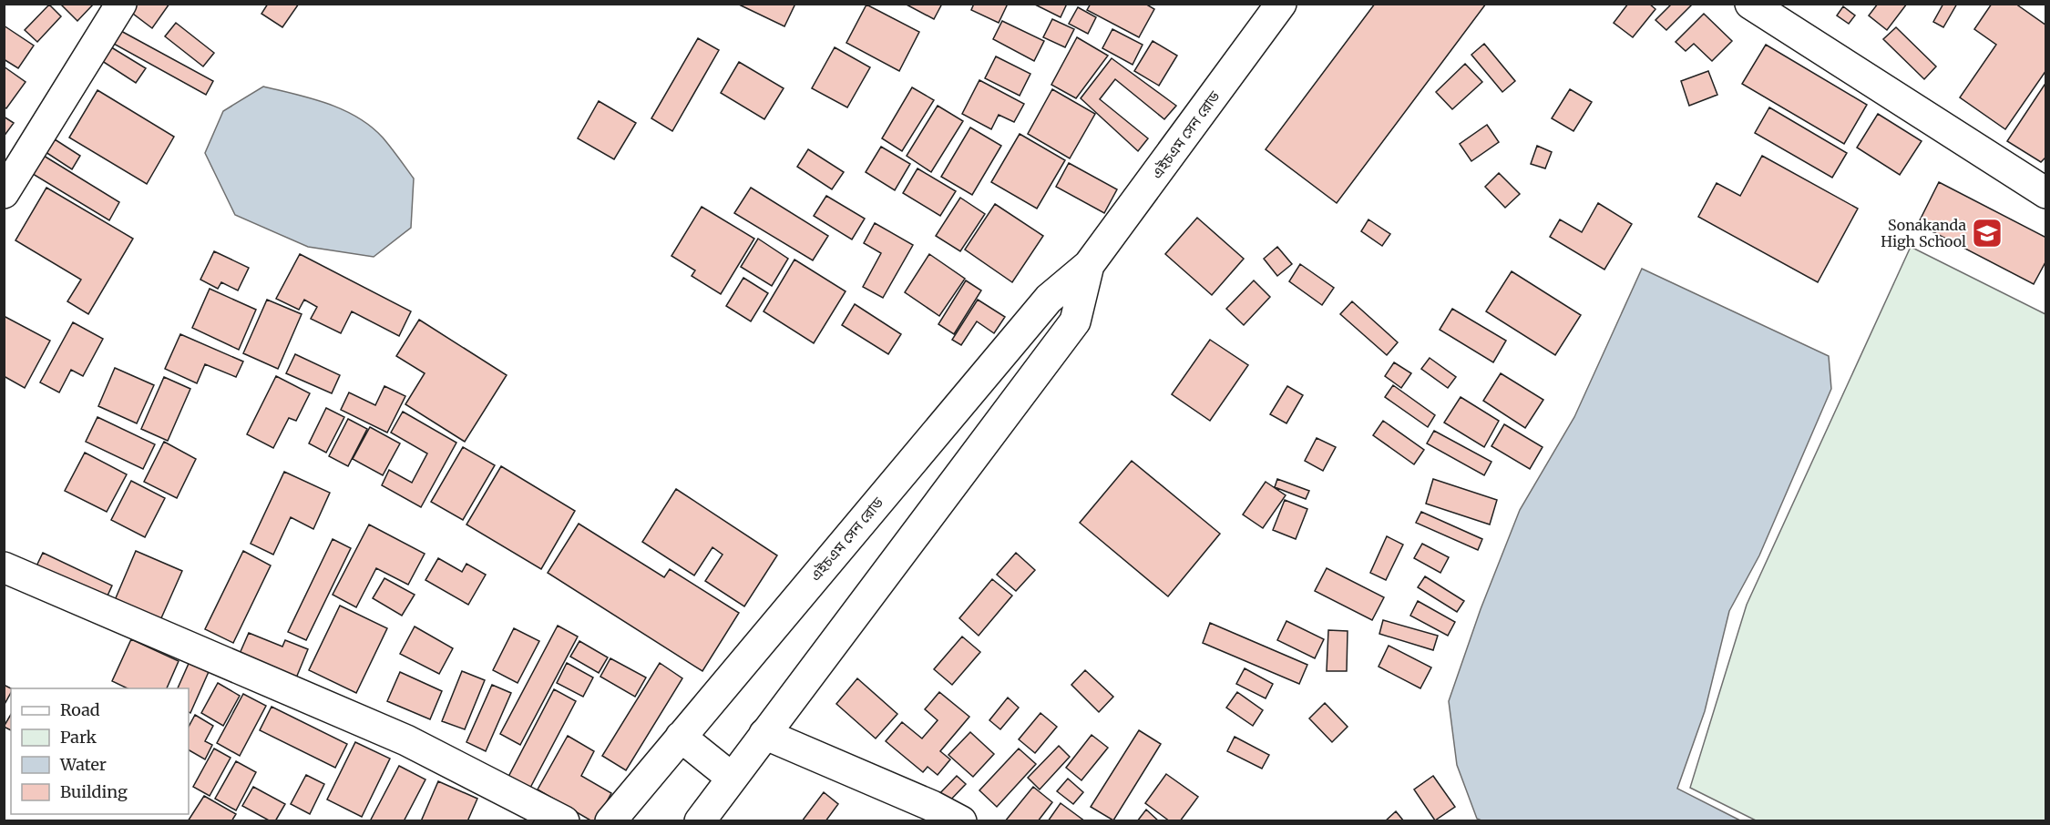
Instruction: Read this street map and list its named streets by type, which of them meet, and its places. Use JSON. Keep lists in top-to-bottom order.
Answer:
{
  "streets": {
    "main road": ["এইচএম সেন রোড"]
  },
  "places": {
    "school or university": ["Sonakanda High School"]
  },
  "legend": [
    "Road",
    "Park",
    "Water",
    "Building"
  ]
}
